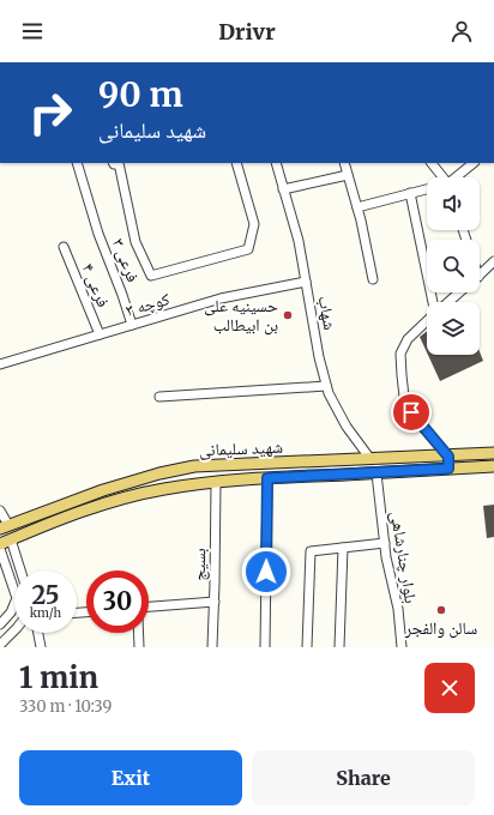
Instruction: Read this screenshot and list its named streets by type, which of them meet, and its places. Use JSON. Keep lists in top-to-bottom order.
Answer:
{
  "streets": {
    "main road": ["شهید سلیمانی"],
    "street": [
      "فرعی ۳",
      "فرعی ۴",
      "کوچه ۳",
      "شهاب",
      "بلوار چنارشاهی",
      "بسیج"
    ]
  },
  "crossings": [
    ["فرعی ۳", "کوچه ۳"],
    ["فرعی ۴", "کوچه ۳"],
    ["کوچه ۳", "شهاب"],
    ["شهاب", "شهید سلیمانی"],
    ["شهید سلیمانی", "بلوار چنارشاهی"],
    ["شهید سلیمانی", "بسیج"]
  ],
  "places": ["حسینیه علی بن ابیطالب", "سالن والفجر"],
  "page": {
    "header": "Drivr",
    "turn": ["90 m", "شهید سلیمانی"],
    "speed": "25 km/h",
    "limit": "30",
    "heading": ["1 min", "330 m · 10:39"],
    "buttons": ["Exit", "Share"]
  }
}
